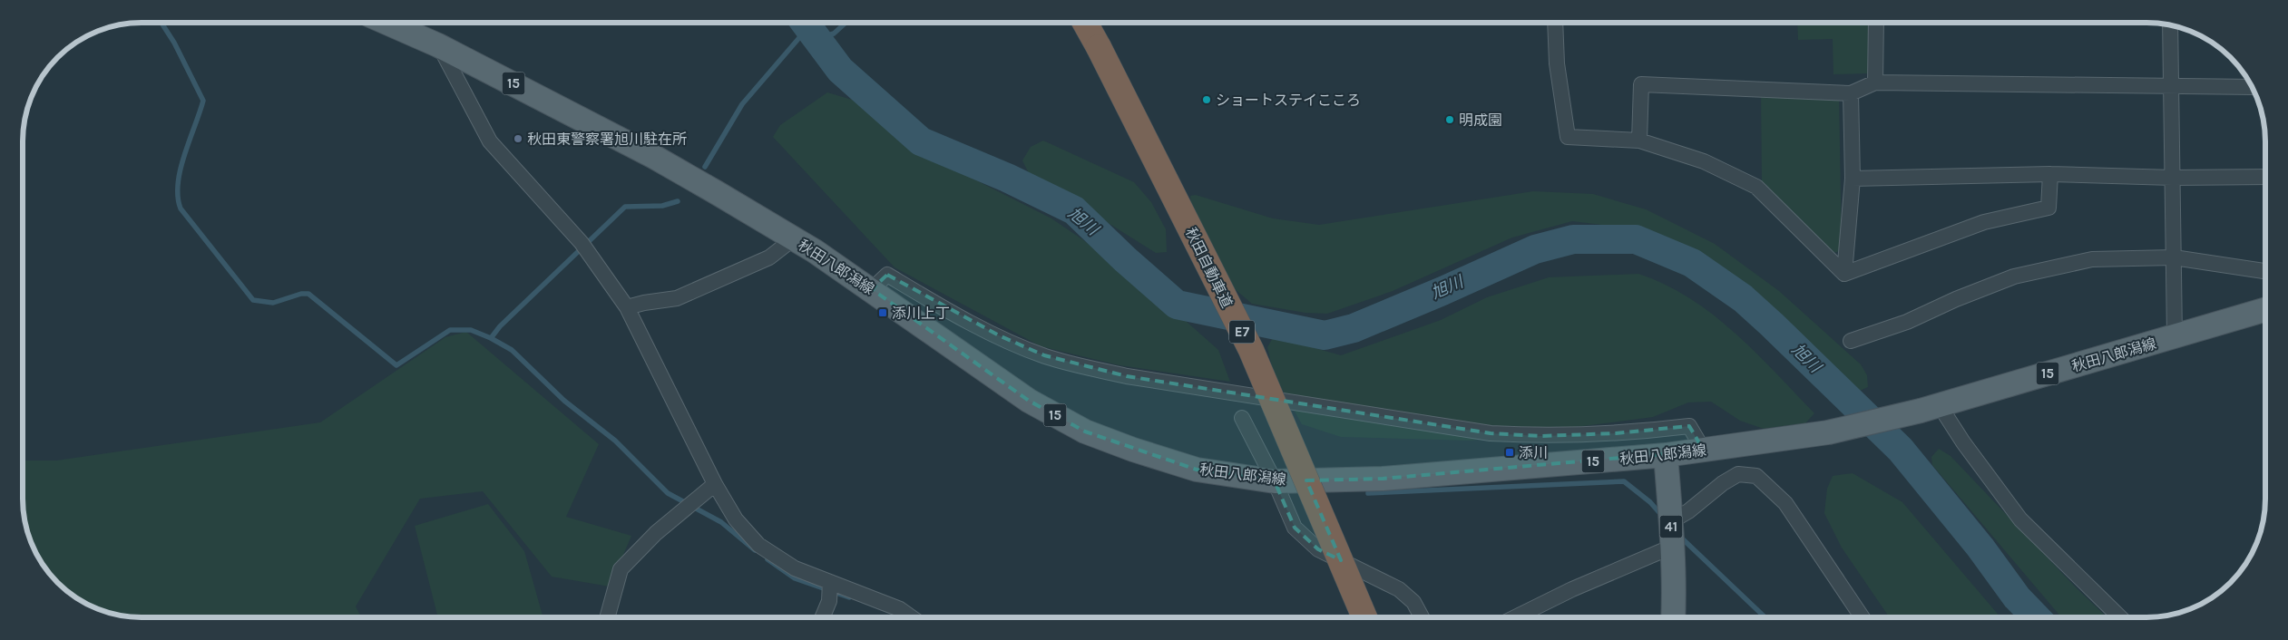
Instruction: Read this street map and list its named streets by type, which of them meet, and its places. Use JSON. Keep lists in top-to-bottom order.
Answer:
{
  "streets": {
    "highway": ["秋田自動車道", "E7"],
    "main road": ["15", "秋田八郎潟線", "41"]
  },
  "crossings": [
    ["秋田八郎潟線", "41"]
  ],
  "water": ["旭川"],
  "places": {
    "other": ["ショートステイこころ", "明成園", "秋田東警察署旭川駐在所"],
    "transit": ["添川上丁", "添川"]
  }
}
